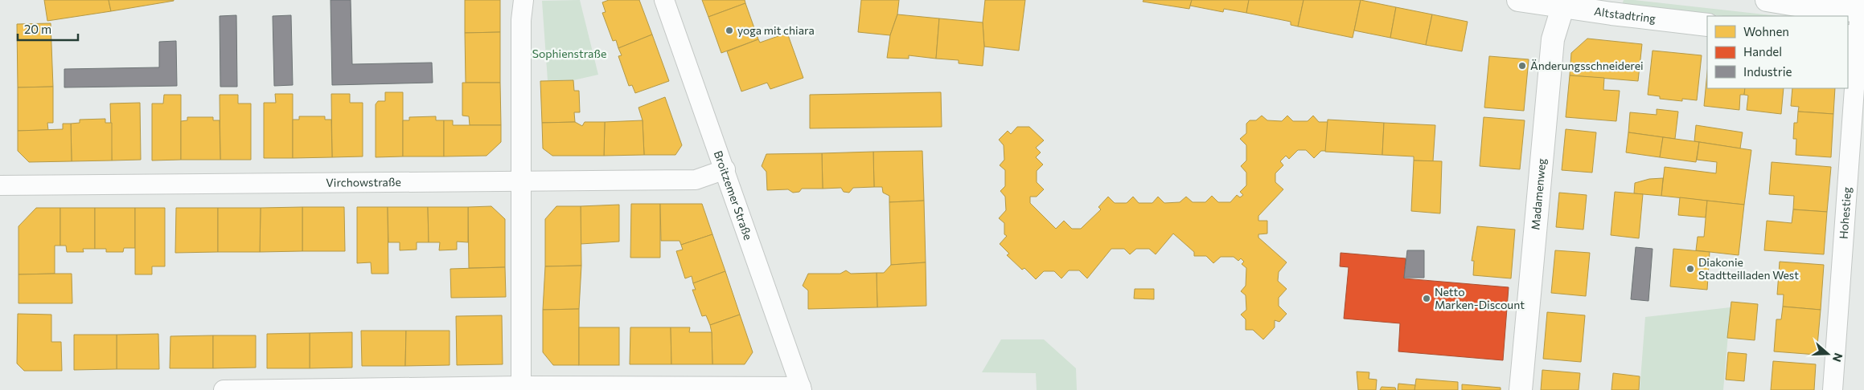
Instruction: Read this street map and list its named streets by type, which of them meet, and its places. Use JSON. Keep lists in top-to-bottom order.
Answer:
{
  "streets": {
    "street": [
      "Altstadtring",
      "Virchowstraße",
      "Madamenweg",
      "Broitzemer Straße",
      "Hohestieg"
    ]
  },
  "crossings": [
    ["Altstadtring", "Madamenweg"],
    ["Virchowstraße", "Broitzemer Straße"]
  ],
  "parks": ["Sophienstraße"],
  "places": [
    "yoga mit chiara",
    "Änderungsschneiderei",
    "Diakonie Stadtteilladen West",
    "Netto Marken-Discount"
  ],
  "legend": ["Wohnen", "Handel", "Industrie"],
  "scale_bar": "20 m",
  "north": "right"
}
